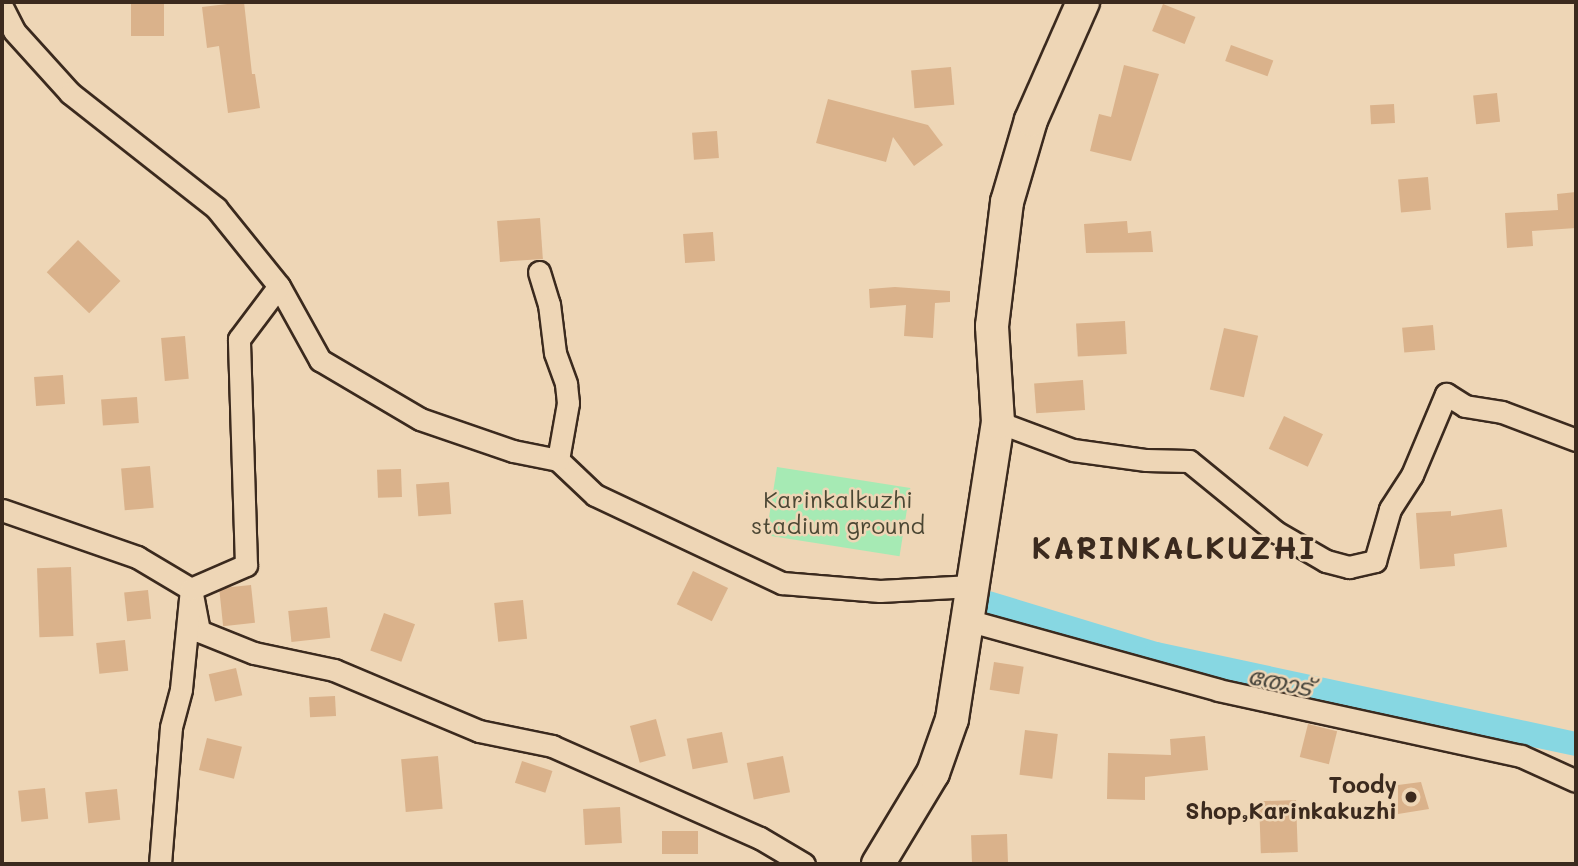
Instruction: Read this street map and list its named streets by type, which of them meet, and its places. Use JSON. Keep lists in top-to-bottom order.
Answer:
{
  "districts": ["KARINKALKUZHI"],
  "water": ["തോട്"],
  "parks": ["Karinkalkuzhi stadium ground"],
  "places": ["Toody Shop,Karinkakuzhi"]
}
